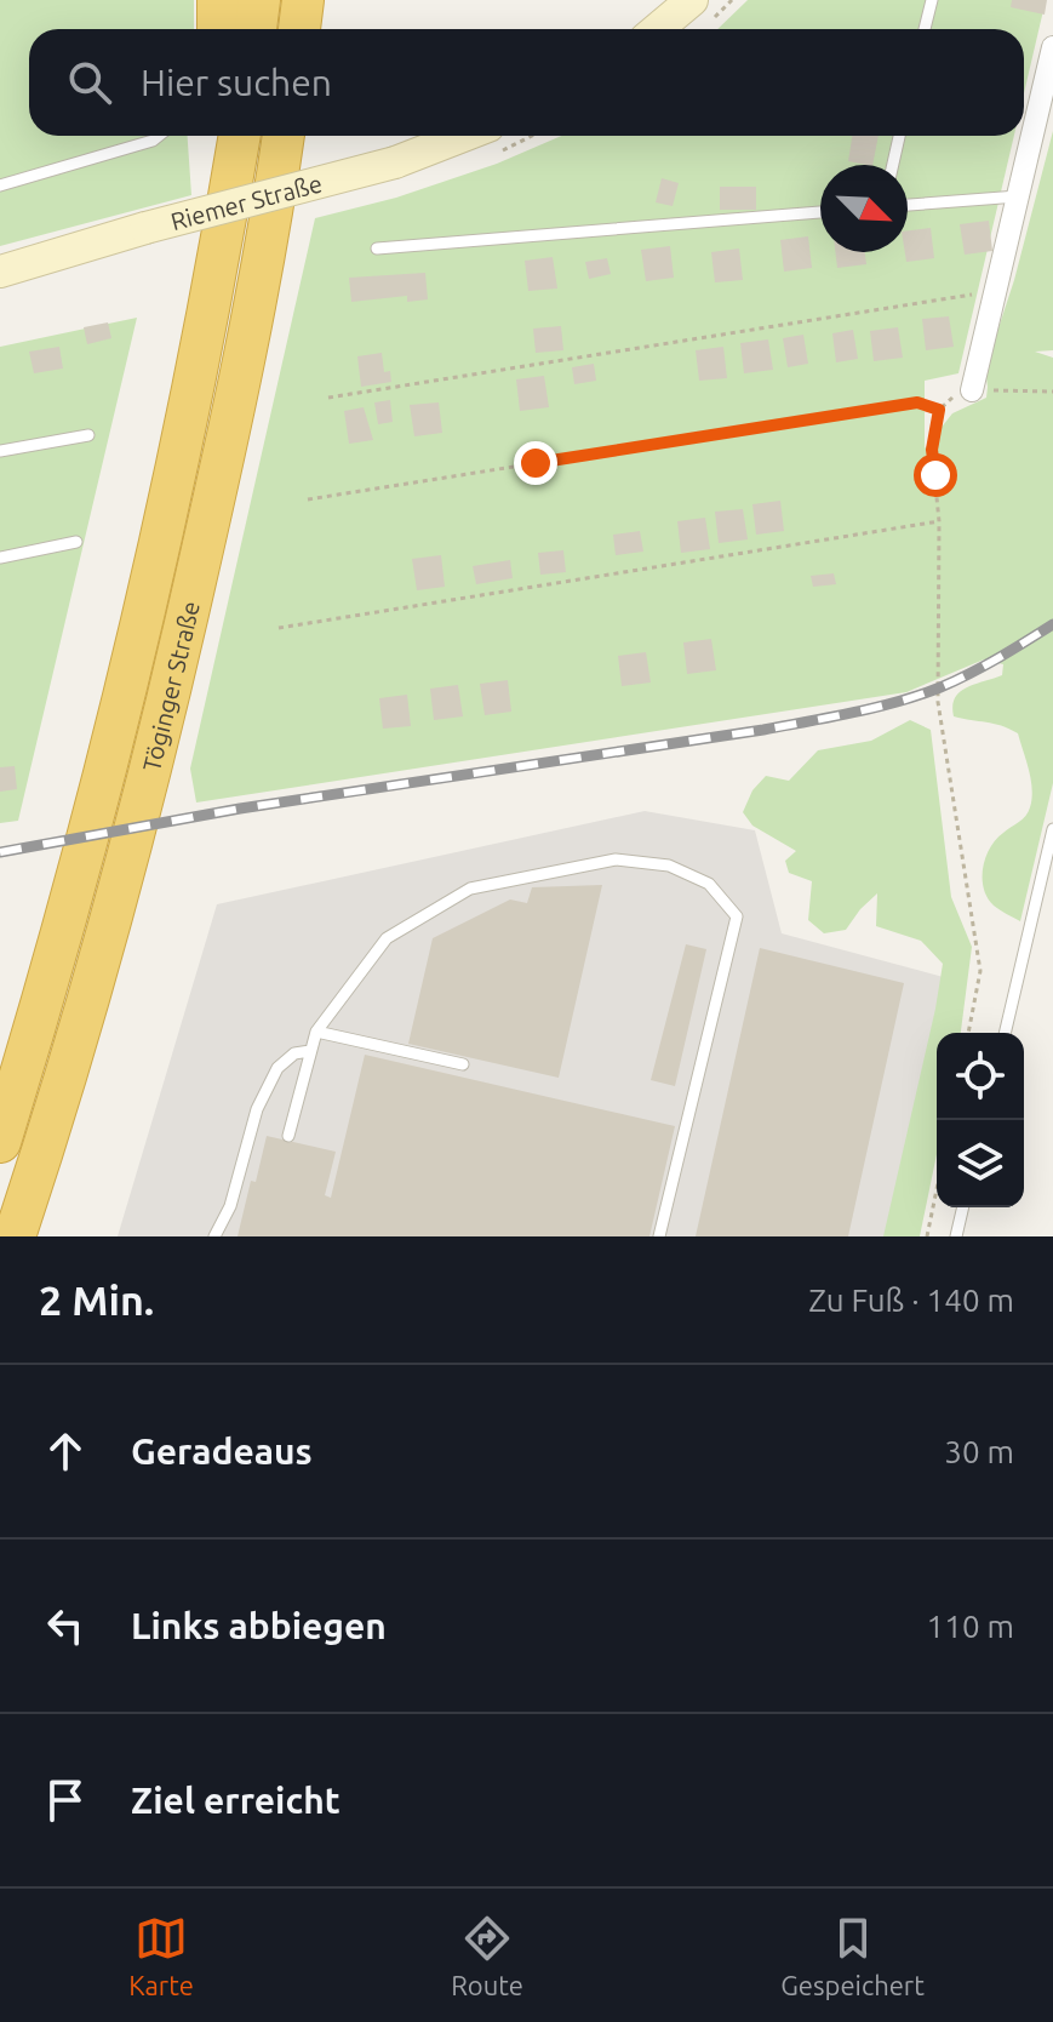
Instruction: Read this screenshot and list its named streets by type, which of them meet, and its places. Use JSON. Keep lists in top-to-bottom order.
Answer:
{
  "streets": {
    "highway": ["Töginger Straße"],
    "street": ["Riemer Straße"]
  },
  "north": "bottom right",
  "page": {
    "search": "Hier suchen",
    "heading": ["2 Min.", "Zu Fuß · 140 m"],
    "list": [
      ["Geradeaus", "30 m"],
      ["Links abbiegen", "110 m"],
      "Ziel erreicht"
    ],
    "nav": ["Karte", "Route", "Gespeichert"]
  }
}
